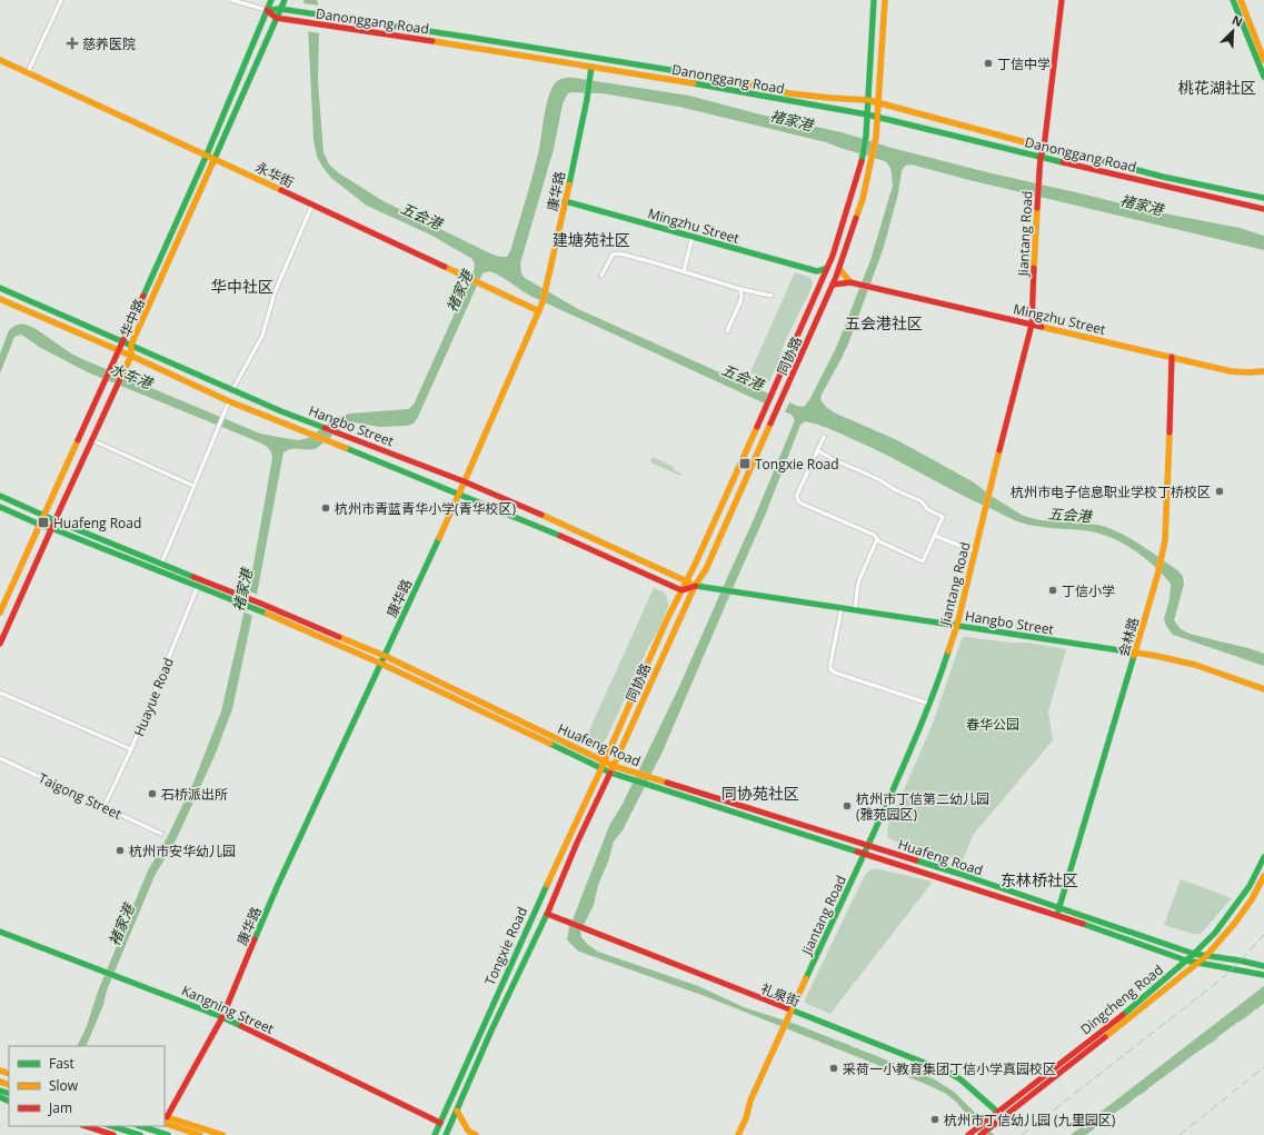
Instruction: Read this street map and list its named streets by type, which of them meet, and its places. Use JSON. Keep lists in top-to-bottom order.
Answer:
{
  "streets": {
    "main road": [
      "Danonggang Road",
      "永华街",
      "康华路",
      "Mingzhu Street",
      "Jiantang Road",
      "华中路",
      "同协路",
      "Hangbo Street",
      "会林路",
      "Huafeng Road",
      "Tongxie Road",
      "礼泉街",
      "Dingcheng Road",
      "Kangning Street"
    ],
    "street": ["Huayue Road", "Taigong Street"]
  },
  "crossings": [
    ["Danonggang Road", "康华路"],
    ["Danonggang Road", "Jiantang Road"],
    ["Danonggang Road", "华中路"],
    ["Danonggang Road", "同协路"],
    ["永华街", "康华路"],
    ["永华街", "华中路"],
    ["康华路", "Mingzhu Street"],
    ["康华路", "Hangbo Street"],
    ["康华路", "Huafeng Road"],
    ["康华路", "Kangning Street"],
    ["Mingzhu Street", "Jiantang Road"],
    ["Mingzhu Street", "同协路"],
    ["Mingzhu Street", "会林路"],
    ["Jiantang Road", "Hangbo Street"],
    ["Jiantang Road", "Huafeng Road"],
    ["Jiantang Road", "礼泉街"],
    ["华中路", "Hangbo Street"],
    ["华中路", "Huafeng Road"],
    ["同协路", "Hangbo Street"],
    ["同协路", "Huafeng Road"],
    ["同协路", "Tongxie Road"],
    ["Hangbo Street", "会林路"],
    ["会林路", "Huafeng Road"],
    ["Huayue Road", "Huafeng Road"],
    ["Huayue Road", "Taigong Street"],
    ["Huafeng Road", "Tongxie Road"],
    ["Huafeng Road", "Dingcheng Road"],
    ["Tongxie Road", "礼泉街"],
    ["Tongxie Road", "Kangning Street"],
    ["礼泉街", "Dingcheng Road"]
  ],
  "districts": [
    "桃花湖社区",
    "建塘苑社区",
    "华中社区",
    "五会港社区",
    "同协苑社区",
    "东林桥社区"
  ],
  "water": ["褚家港", "五会港", "水车港"],
  "parks": ["春华公园"],
  "places": {
    "health": ["慈养医院"],
    "other": [
      "丁信中学",
      "杭州市电子信息职业学校丁桥校区",
      "杭州市青蓝青华小学(青华校区)",
      "丁信小学",
      "石桥派出所",
      "杭州市丁信第二幼儿园 (雅苑园区)",
      "杭州市安华幼儿园",
      "采荷一小教育集团丁信小学真园校区",
      "杭州市丁信幼儿园 (九里园区)"
    ],
    "transit": ["Tongxie Road", "Huafeng Road"]
  },
  "legend": ["Fast", "Slow", "Jam"],
  "north": "top right"
}
